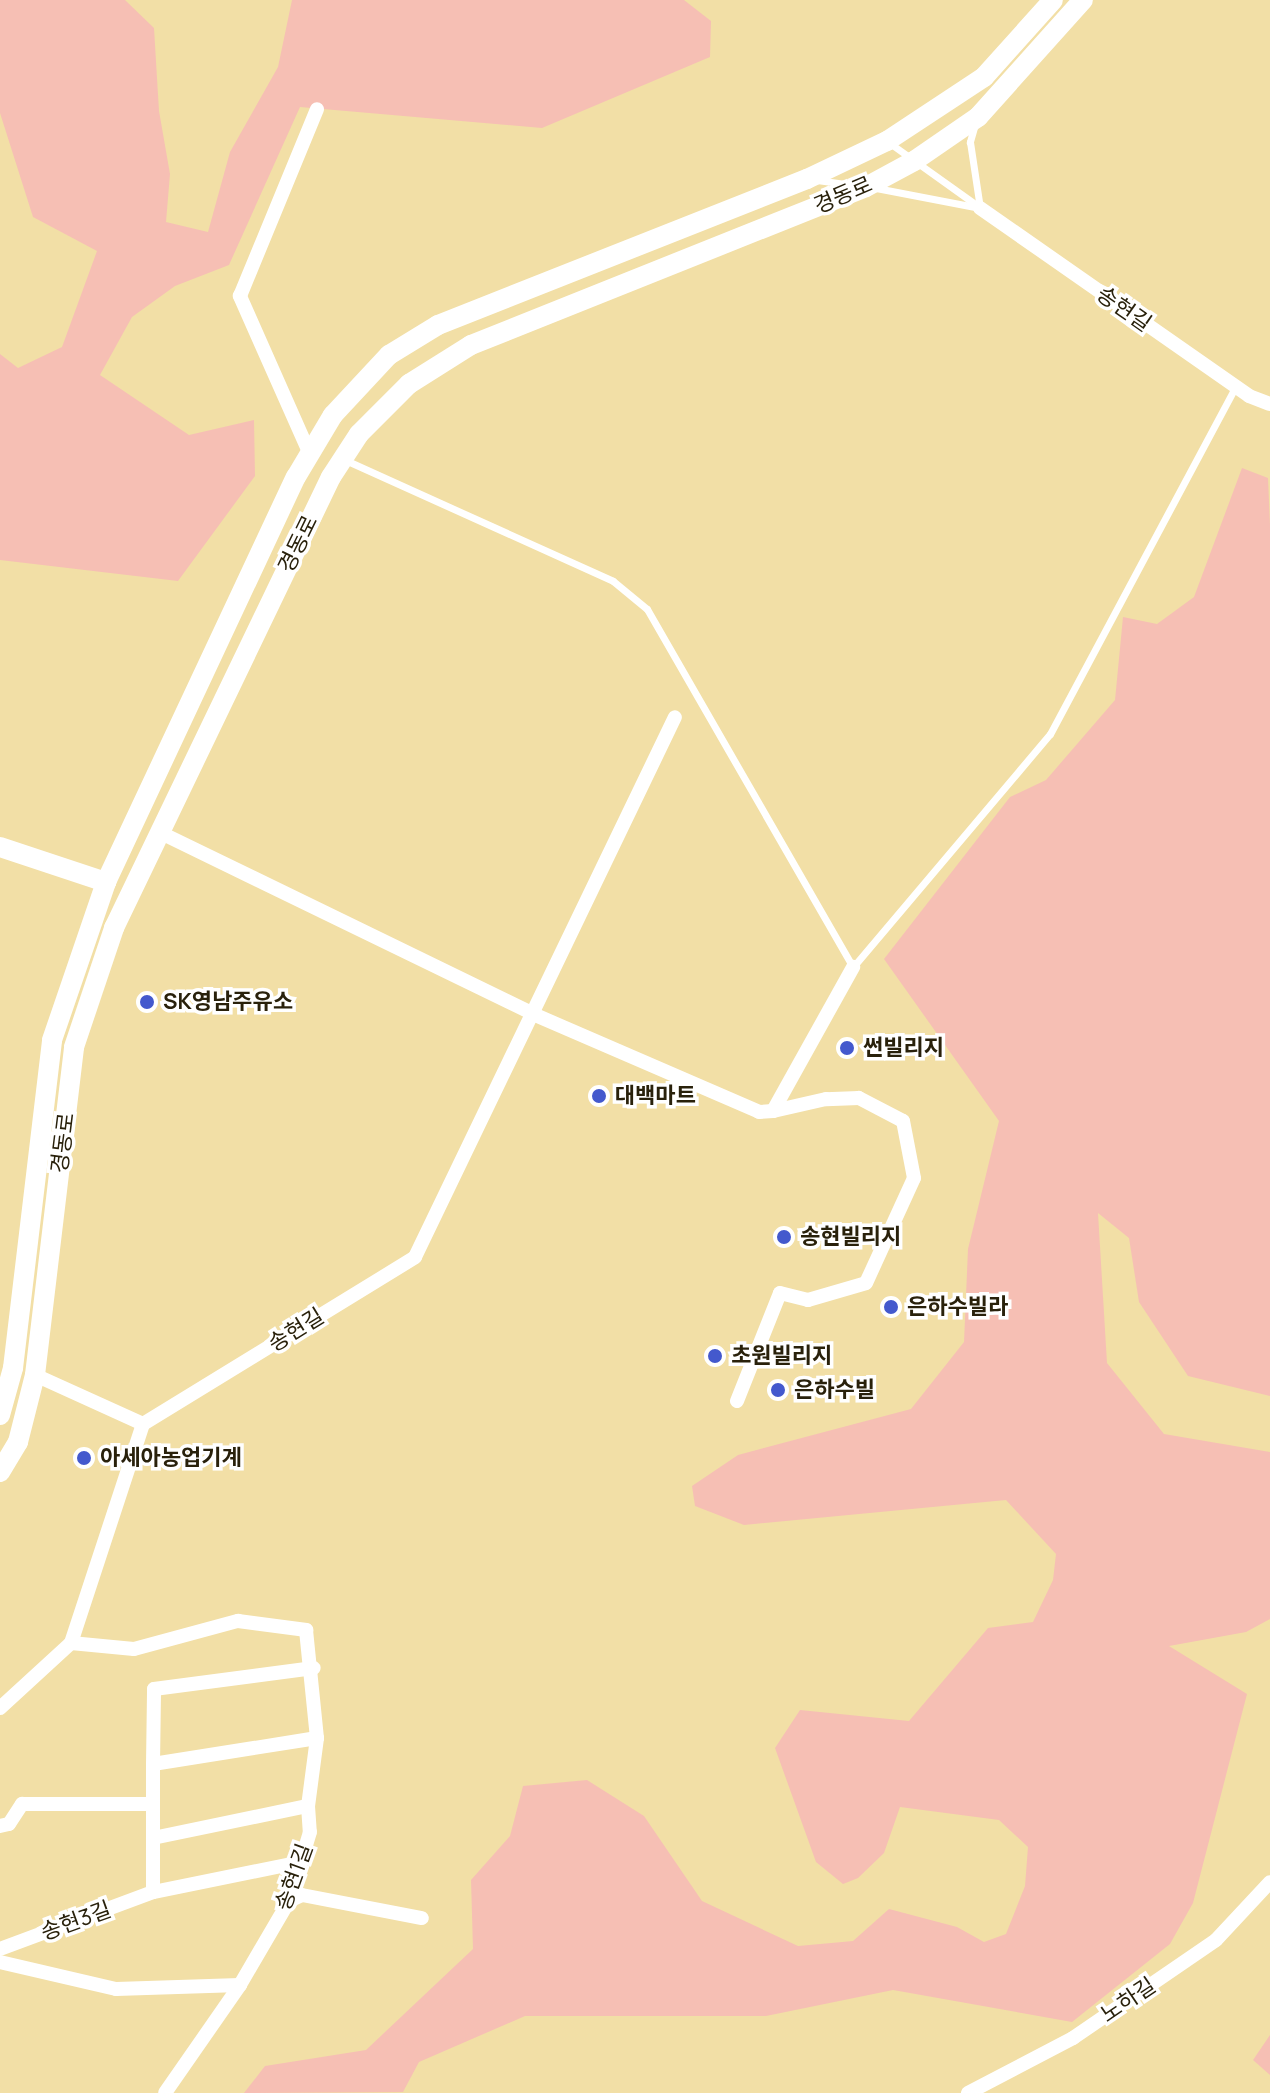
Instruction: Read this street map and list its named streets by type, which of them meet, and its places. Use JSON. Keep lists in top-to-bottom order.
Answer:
{
  "streets": {
    "street": [
      "경동로",
      "송현길",
      "송현1길",
      "송현3길",
      "노하길"
    ]
  },
  "crossings": [
    ["송현1길", "송현3길"]
  ],
  "places": [
    "SK영남주유소",
    "썬빌리지",
    "대백마트",
    "송현빌리지",
    "은하수빌라",
    "초원빌리지",
    "은하수빌",
    "아세아농업기계"
  ]
}
